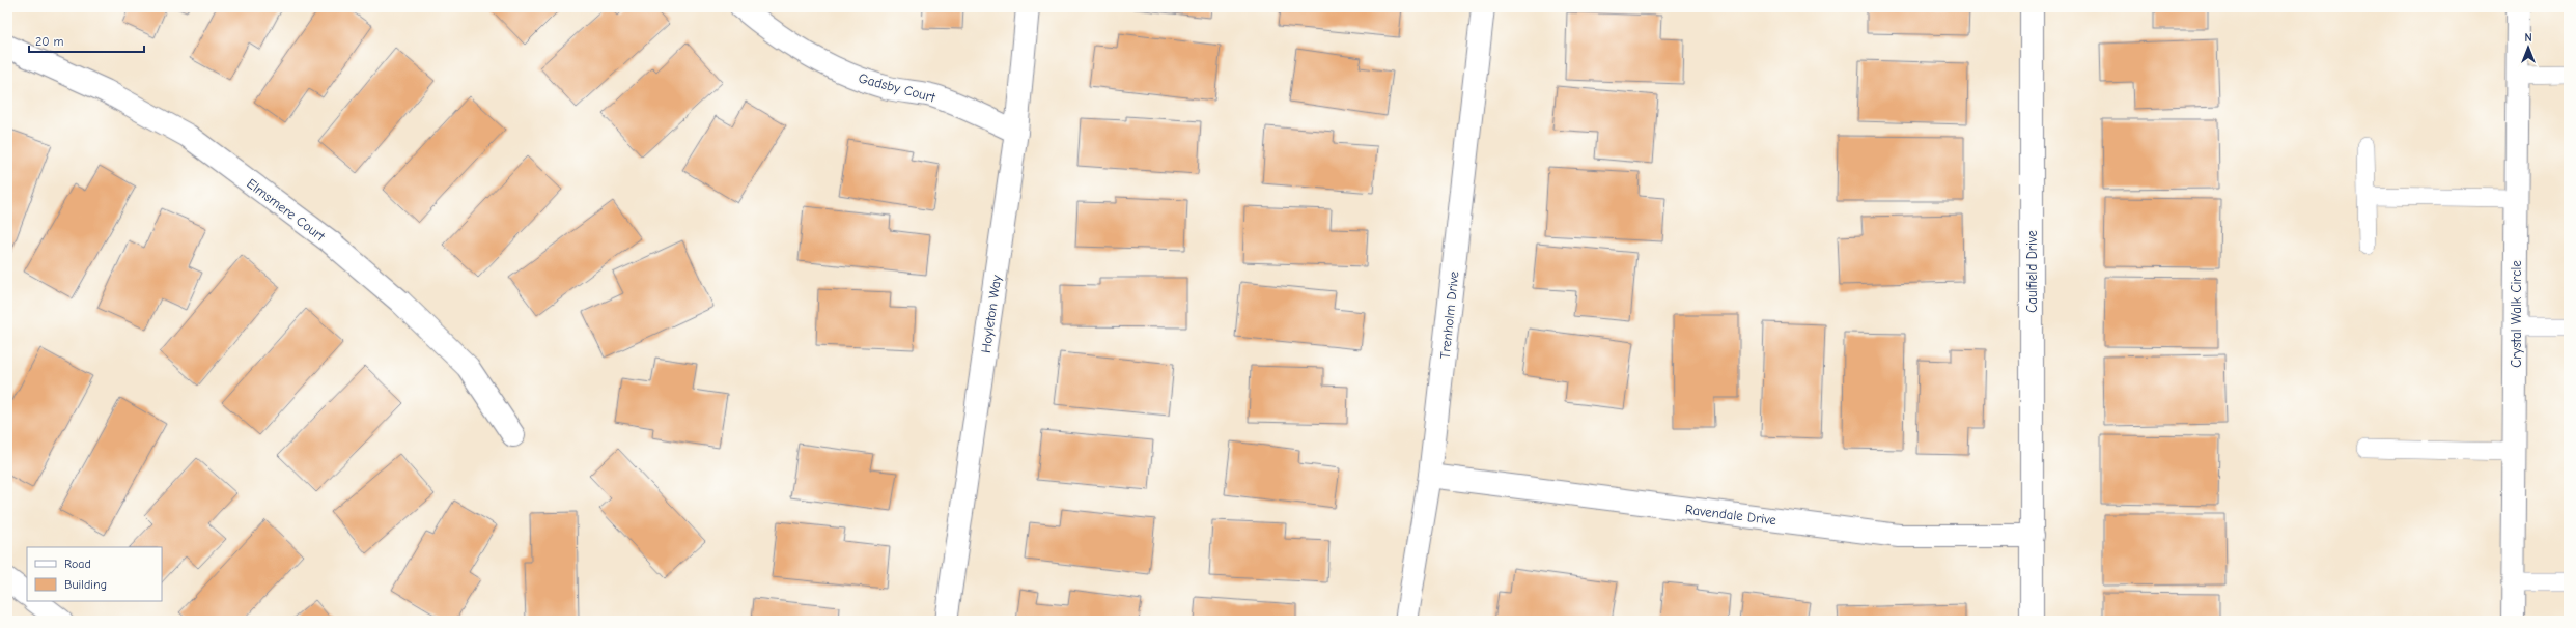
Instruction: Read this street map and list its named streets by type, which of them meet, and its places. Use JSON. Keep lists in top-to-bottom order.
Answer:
{
  "streets": {
    "street": [
      "Gadsby Court",
      "Elmsmere Court",
      "Caulfield Drive",
      "Hoyleton Way",
      "Crystal Walk Circle",
      "Trenholm Drive",
      "Ravendale Drive"
    ]
  },
  "crossings": [
    ["Gadsby Court", "Hoyleton Way"],
    ["Caulfield Drive", "Ravendale Drive"],
    ["Trenholm Drive", "Ravendale Drive"]
  ],
  "legend": ["Road", "Building"],
  "scale_bar": "20 m",
  "north": "top"
}
